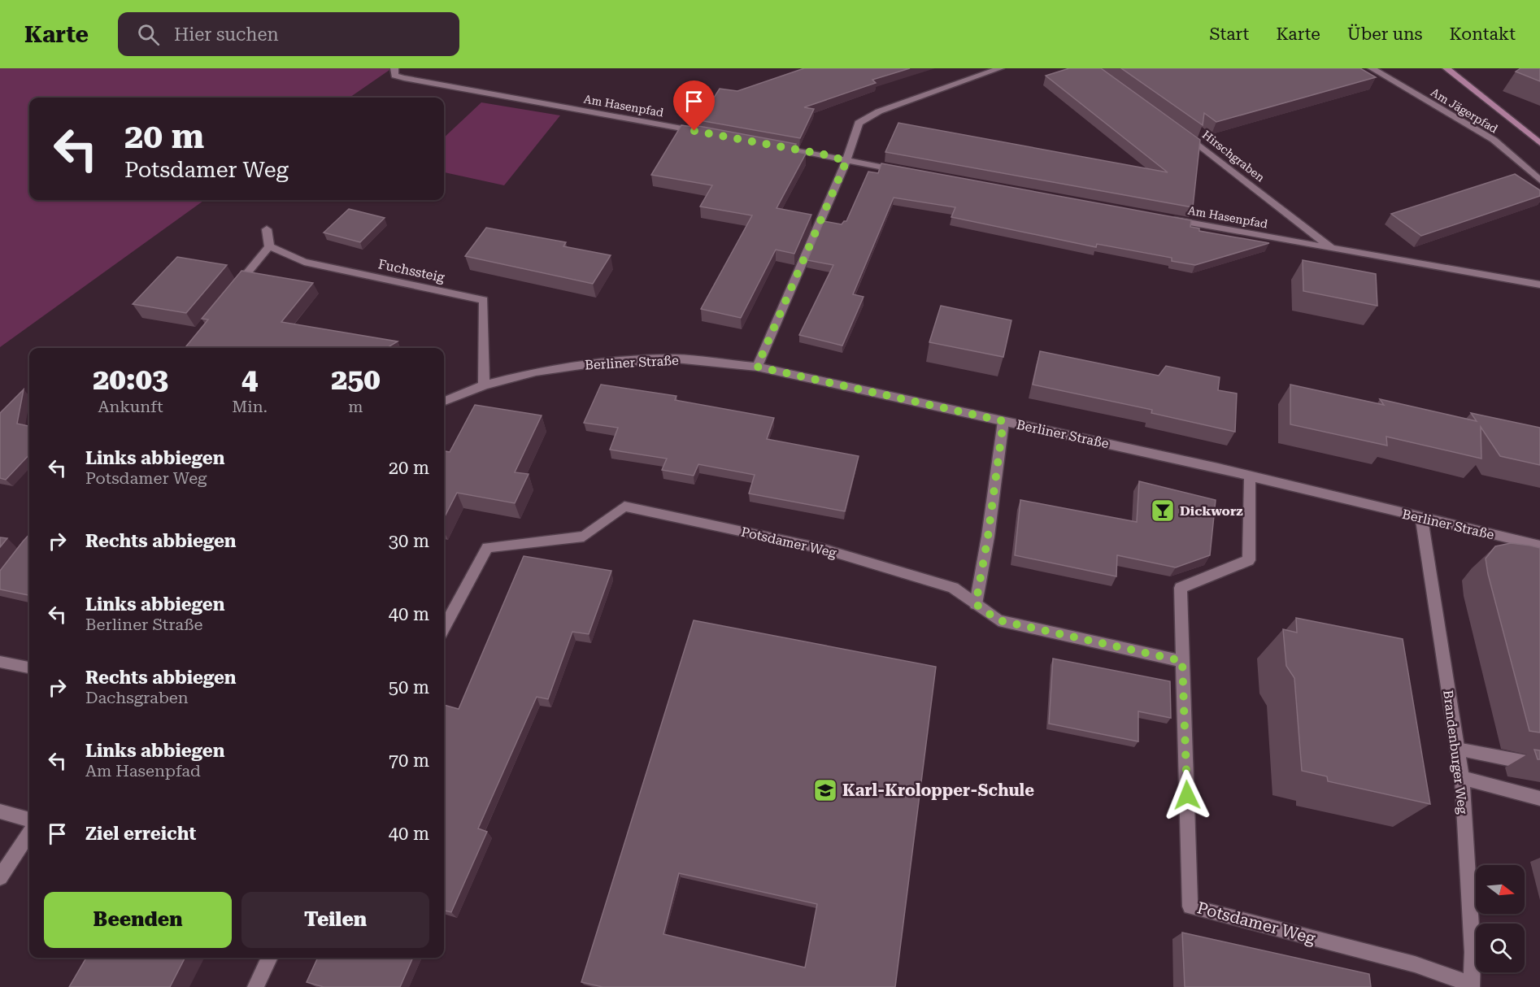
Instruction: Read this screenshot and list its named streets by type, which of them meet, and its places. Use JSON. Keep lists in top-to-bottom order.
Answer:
{
  "streets": {
    "street": [
      "Am Hasenpfad",
      "Am Jägerpfad",
      "Hirschgraben",
      "Fuchssteig",
      "Berliner Straße",
      "Potsdamer Weg",
      "Brandenburger Weg"
    ]
  },
  "crossings": [
    ["Am Hasenpfad", "Hirschgraben"],
    ["Fuchssteig", "Berliner Straße"],
    ["Berliner Straße", "Potsdamer Weg"],
    ["Berliner Straße", "Brandenburger Weg"],
    ["Potsdamer Weg", "Brandenburger Weg"]
  ],
  "places": {
    "bar": ["Dickworz"],
    "school or university": ["Karl-Krolopper-Schule"]
  },
  "north": "right",
  "page": {
    "header": "Karte",
    "search": "Hier suchen",
    "nav": [
      "Start",
      "Karte",
      "Über uns",
      "Kontakt"
    ],
    "turn": ["20 m", "Potsdamer Weg"],
    "eta": [
      "20:03",
      "Ankunft",
      "4",
      "Min.",
      "250",
      "m"
    ],
    "list": [
      {
        "name": "Links abbiegen",
        "note": "Potsdamer Weg",
        "value": "20 m"
      },
      {
        "name": "Rechts abbiegen",
        "value": "30 m"
      },
      {
        "name": "Links abbiegen",
        "note": "Berliner Straße",
        "value": "40 m"
      },
      {
        "name": "Rechts abbiegen",
        "note": "Dachsgraben",
        "value": "50 m"
      },
      {
        "name": "Links abbiegen",
        "note": "Am Hasenpfad",
        "value": "70 m"
      },
      {
        "name": "Ziel erreicht",
        "value": "40 m"
      }
    ],
    "buttons": ["Beenden", "Teilen"]
  }
}
